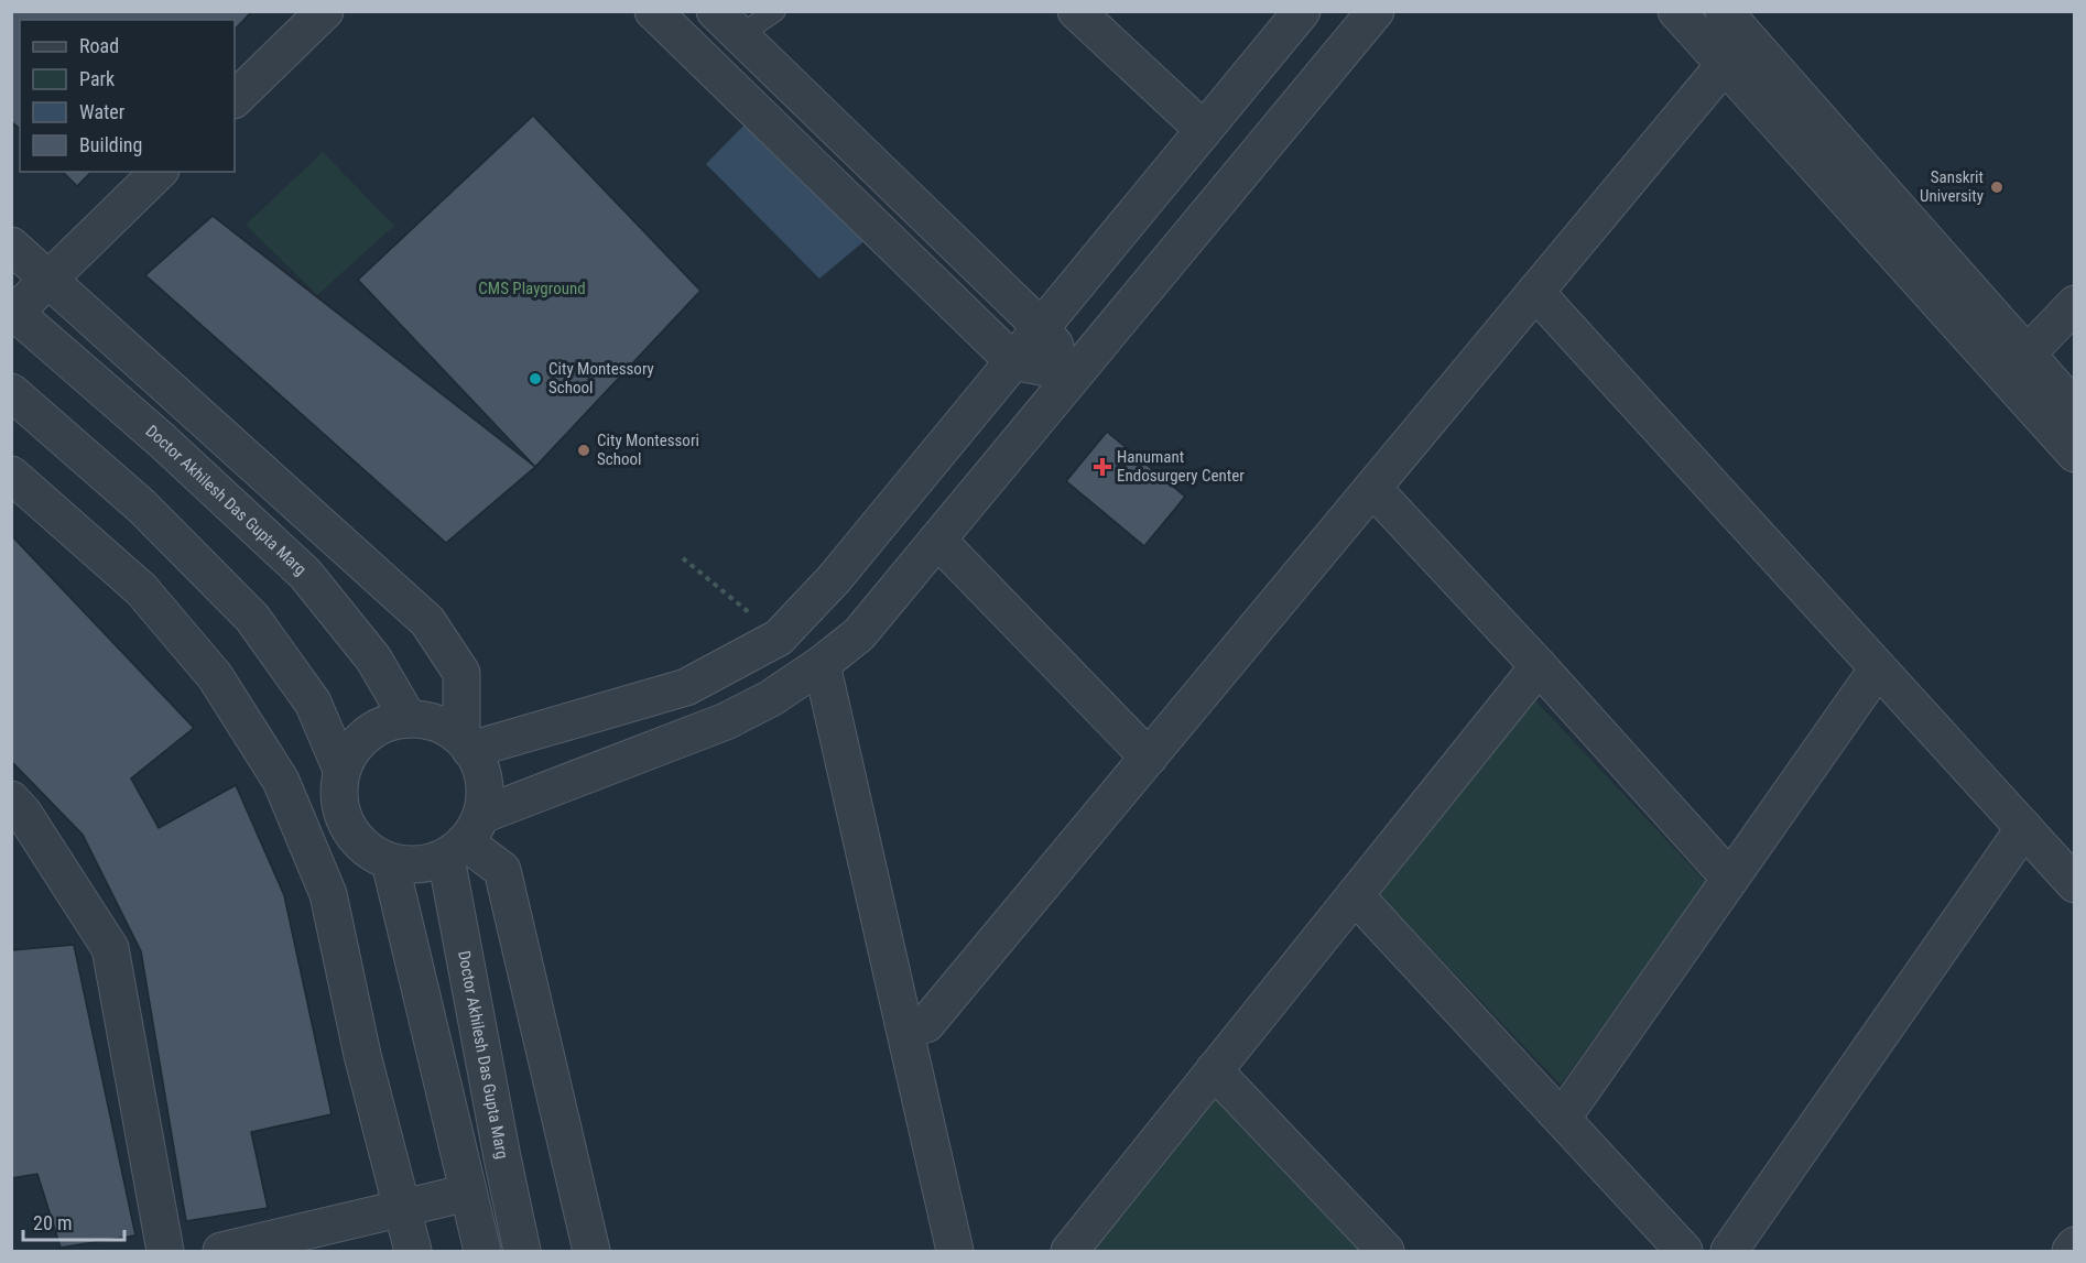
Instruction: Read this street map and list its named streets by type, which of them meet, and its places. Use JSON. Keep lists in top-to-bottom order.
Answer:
{
  "streets": {
    "street": ["Doctor Akhilesh Das Gupta Marg"]
  },
  "parks": ["CMS Playground"],
  "places": {
    "other": ["Sanskrit University", "City Montessory School", "City Montessori School"],
    "health": ["Hanumant Endosurgery Center"]
  },
  "legend": [
    "Road",
    "Park",
    "Water",
    "Building"
  ],
  "scale_bar": "20 m"
}
